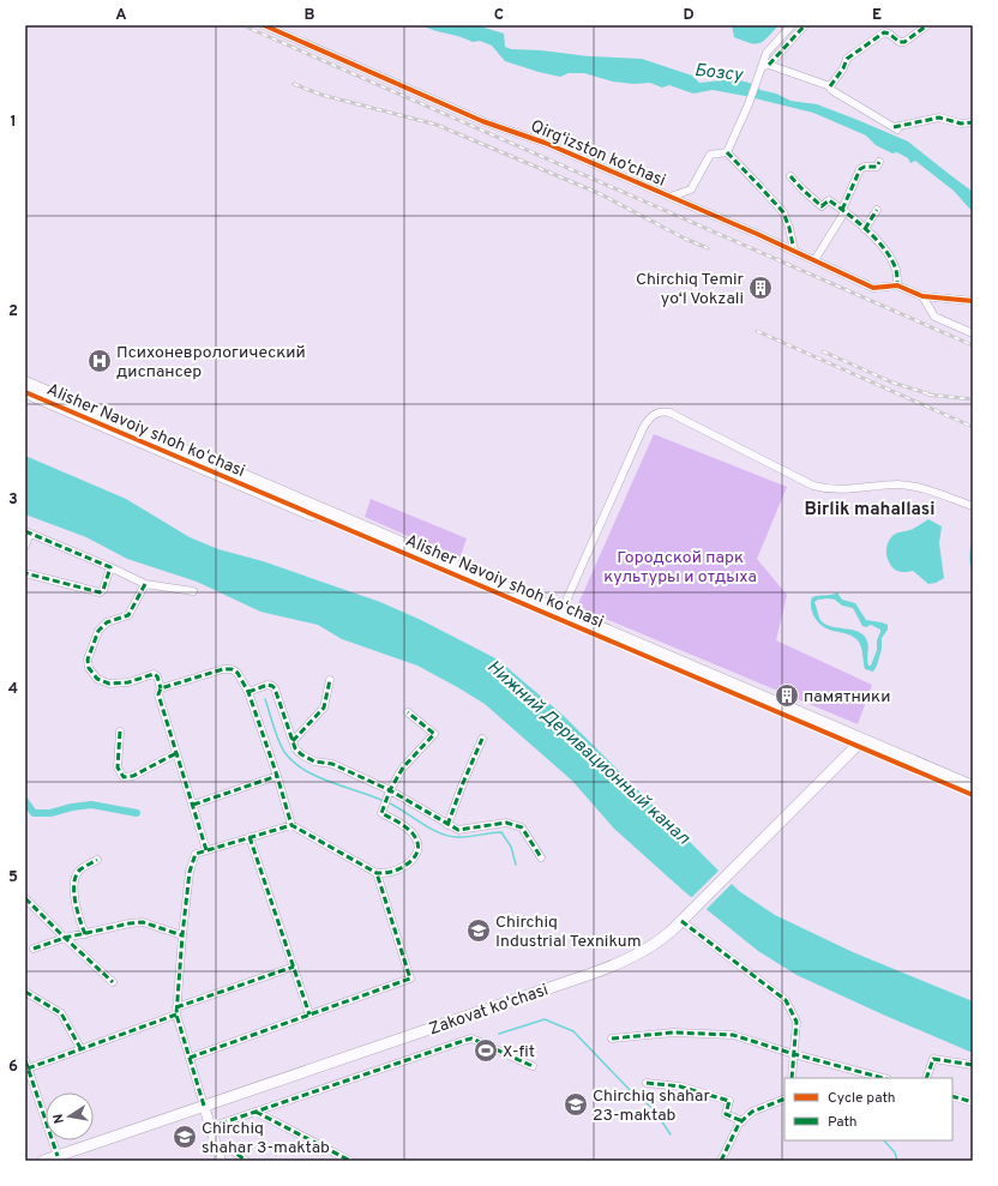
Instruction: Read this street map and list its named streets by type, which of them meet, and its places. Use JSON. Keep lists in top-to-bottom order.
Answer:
{
  "streets": {
    "main road": ["Alisher Navoiy shoh koʻchasi", "Zakovat ko'chasi"],
    "street": ["Qirg‘izston ko‘chasi"]
  },
  "crossings": [
    ["Alisher Navoiy shoh koʻchasi", "Zakovat ko'chasi"]
  ],
  "districts": ["Birlik mahallasi"],
  "water": ["Бозсу", "Нижний Деривационный канал"],
  "parks": ["Городской парк культуры и отдыха"],
  "places": {
    "building": ["Chirchiq Temir yo‘l Vokzali", "памятники"],
    "hospital": ["Психоневрологический диспансер"],
    "school or university": ["Chirchiq Industrial Texnikum", "Chirchiq shahar 23-maktab", "Chirchiq shahar 3-maktab"],
    "sports": ["X-fit"]
  },
  "legend": ["Cycle path", "Path"],
  "north": "left",
  "grid": {
    "columns": [
      "A",
      "B",
      "C",
      "D",
      "E"
    ],
    "rows": [
      "1",
      "2",
      "3",
      "4",
      "5",
      "6"
    ]
  }
}
